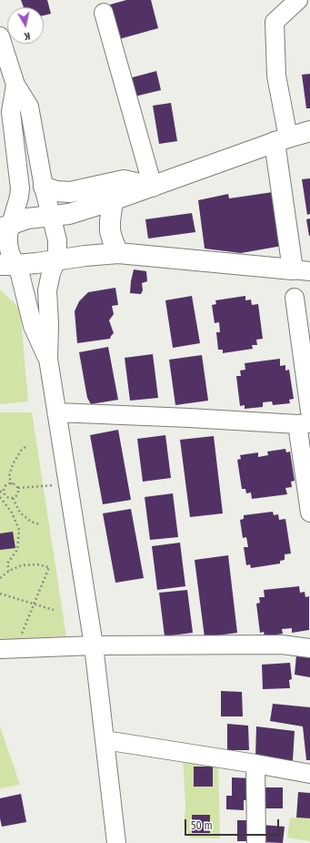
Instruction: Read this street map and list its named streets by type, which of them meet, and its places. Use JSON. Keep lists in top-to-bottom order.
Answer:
{
  "scale_bar": "50 m",
  "north": "bottom"
}
